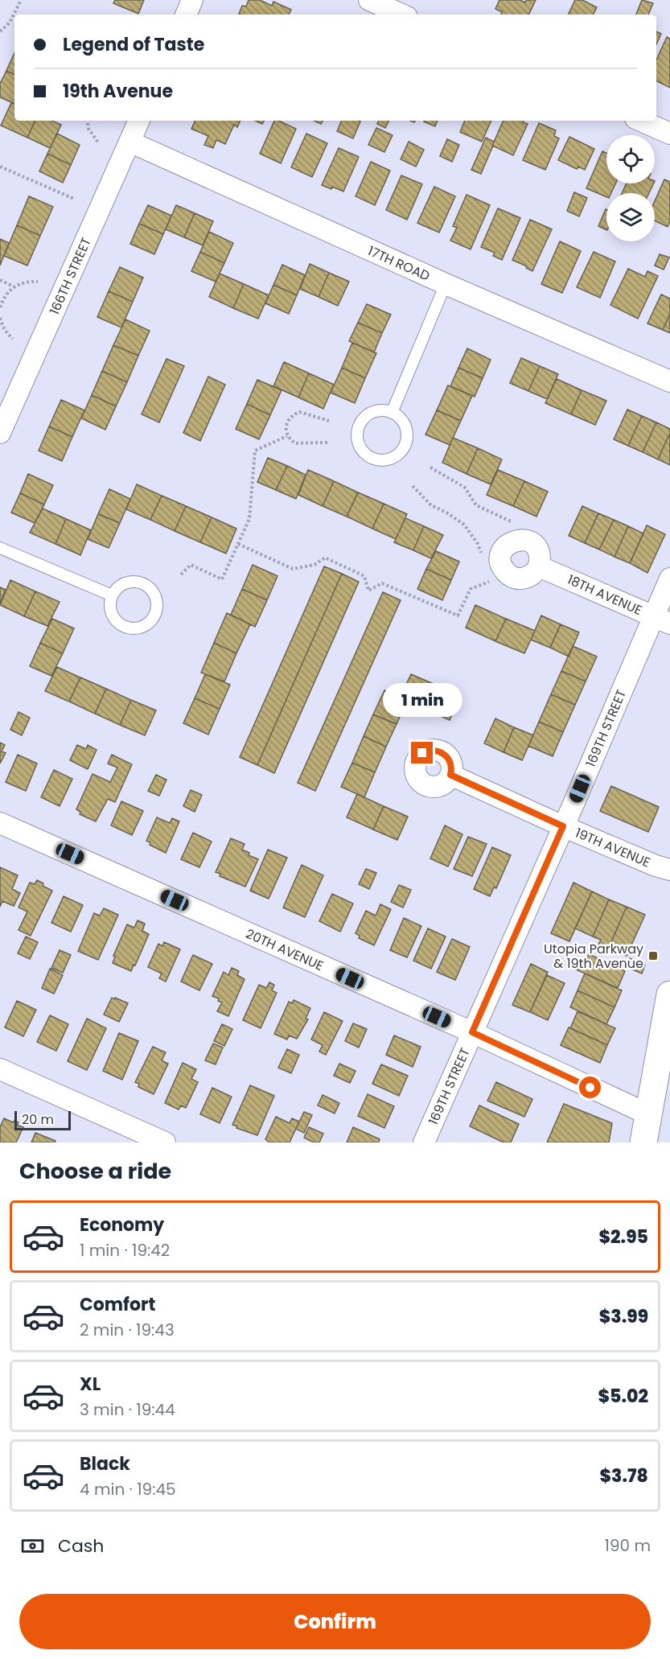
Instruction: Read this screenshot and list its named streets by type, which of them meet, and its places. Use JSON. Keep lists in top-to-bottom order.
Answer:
{
  "streets": {
    "street": [
      "17TH ROAD",
      "166TH STREET",
      "18TH AVENUE",
      "169TH STREET",
      "19TH AVENUE",
      "20TH AVENUE"
    ]
  },
  "crossings": [
    ["17TH ROAD", "166TH STREET"],
    ["18TH AVENUE", "169TH STREET"],
    ["169TH STREET", "19TH AVENUE"],
    ["169TH STREET", "20TH AVENUE"]
  ],
  "places": {
    "transit": ["Utopia Parkway & 19th Avenue"]
  },
  "scale_bar": "20 m",
  "page": {
    "banner": ["Legend of Taste", "19th Avenue"],
    "bubble": "1 min",
    "scale": "20 m",
    "heading": "Choose a ride",
    "list": [
      {
        "name": "Economy",
        "note": "1 min · 19:42",
        "value": "$2.95"
      },
      {
        "name": "Comfort",
        "note": "2 min · 19:43",
        "value": "$3.99"
      },
      {
        "name": "XL",
        "note": "3 min · 19:44",
        "value": "$5.02"
      },
      {
        "name": "Black",
        "note": "4 min · 19:45",
        "value": "$3.78"
      }
    ],
    "pay": ["Cash", "190 m"],
    "buttons": "Confirm"
  }
}
